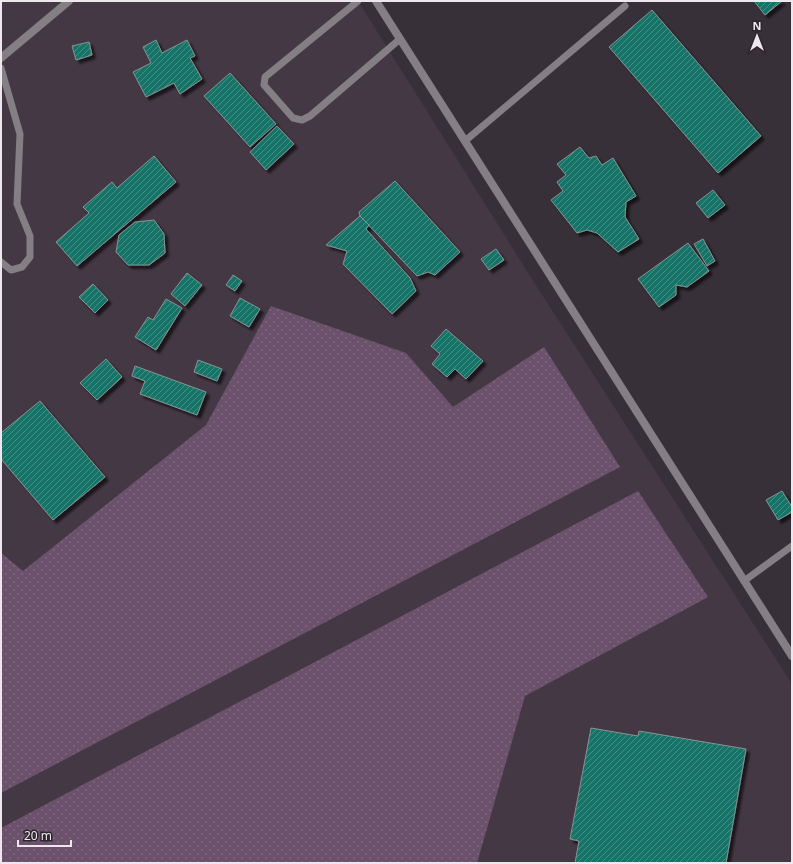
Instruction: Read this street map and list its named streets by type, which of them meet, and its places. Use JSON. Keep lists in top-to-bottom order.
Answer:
{
  "scale_bar": "20 m",
  "north": "top"
}
